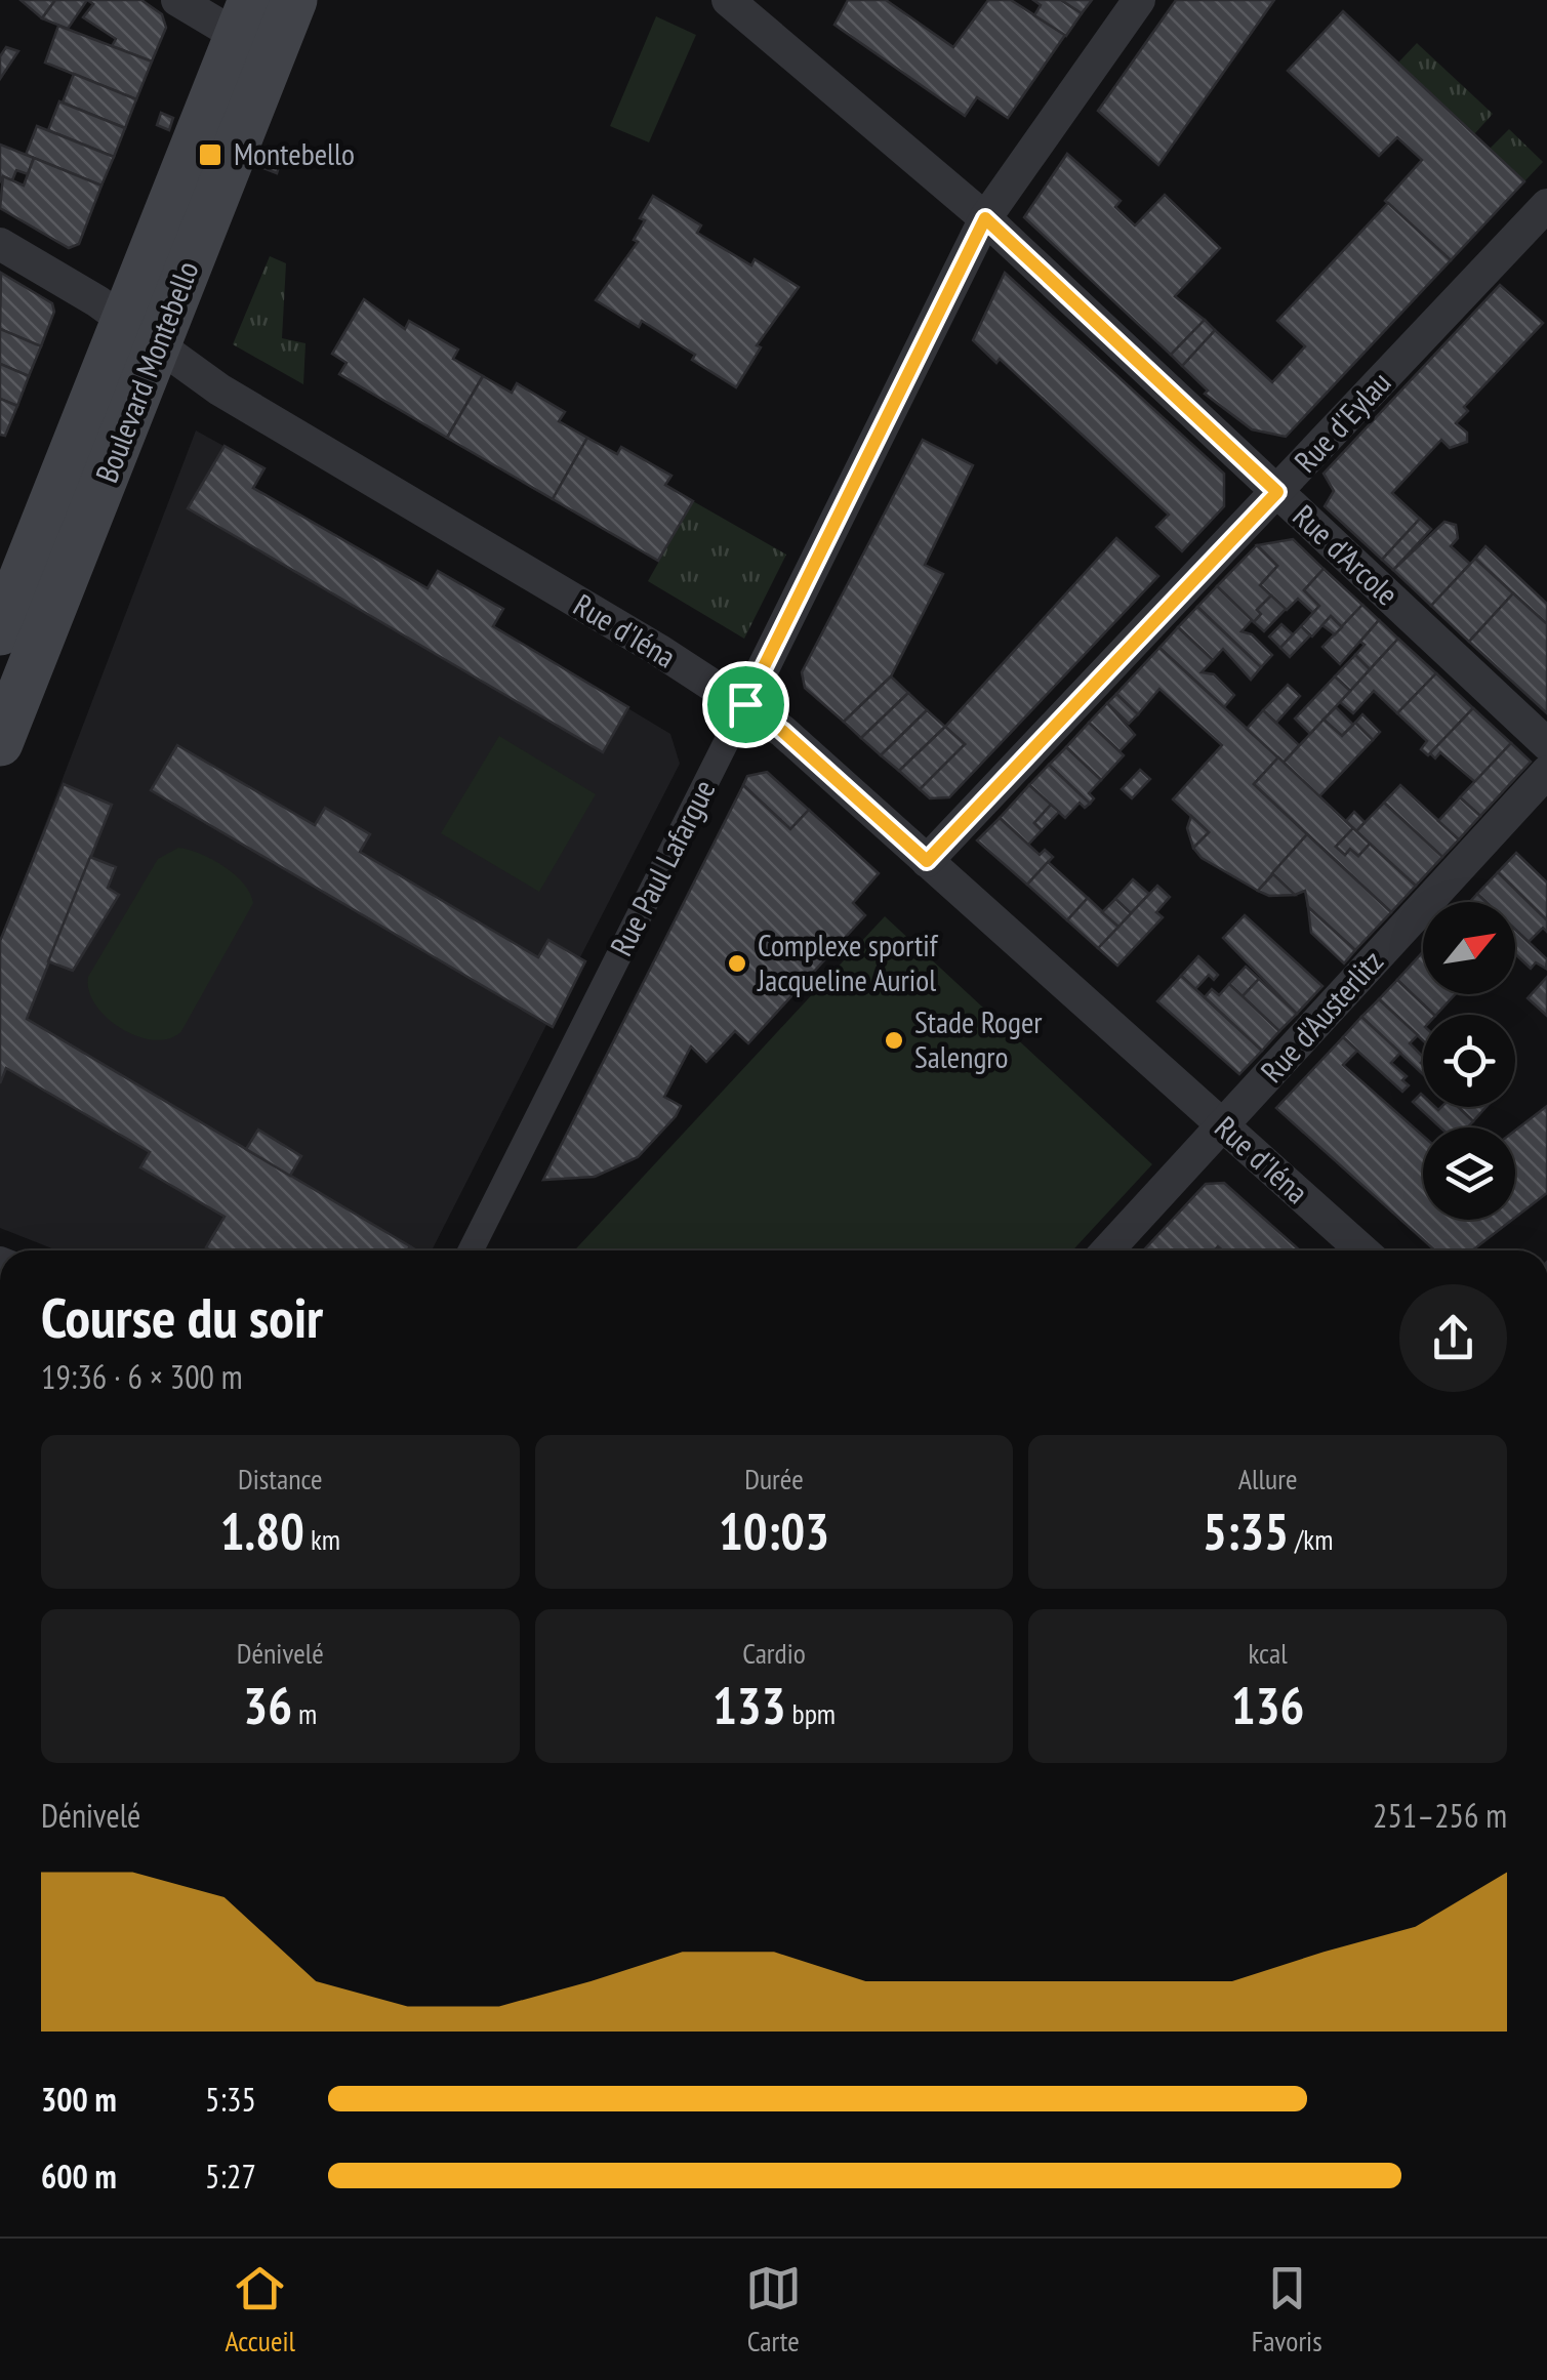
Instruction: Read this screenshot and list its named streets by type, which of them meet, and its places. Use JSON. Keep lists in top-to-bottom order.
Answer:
{
  "streets": {
    "main road": ["Boulevard Montebello"],
    "street": [
      "Rue d'Eylau",
      "Rue d'Arcole",
      "Rue d'Iéna",
      "Rue Paul Lafargue",
      "Rue d'Austerlitz"
    ]
  },
  "crossings": [
    ["Boulevard Montebello", "Rue d'Iéna"],
    ["Rue d'Eylau", "Rue d'Arcole"],
    ["Rue d'Eylau", "Rue d'Iéna"],
    ["Rue d'Arcole", "Rue Paul Lafargue"],
    ["Rue d'Iéna", "Rue Paul Lafargue"],
    ["Rue d'Iéna", "Rue d'Austerlitz"]
  ],
  "places": {
    "transit": ["Montebello"],
    "other": ["Complexe sportif Jacqueline Auriol", "Stade Roger Salengro"]
  },
  "north": "top right",
  "page": {
    "heading": ["Course du soir", "19:36 · 6 × 300 m"],
    "stats": [
      ["Distance", "1.80 km"],
      ["Durée", "10:03"],
      ["Allure", "5:35 /km"],
      ["Dénivelé", "36 m"],
      ["Cardio", "133 bpm"],
      ["kcal", "136"]
    ],
    "chart": ["Dénivelé", "251–256 m"],
    "list": [
      {
        "name": "300 m",
        "note": "5:35"
      },
      {
        "name": "600 m",
        "note": "5:27"
      }
    ],
    "tabs": ["Accueil", "Carte", "Favoris"]
  }
}
